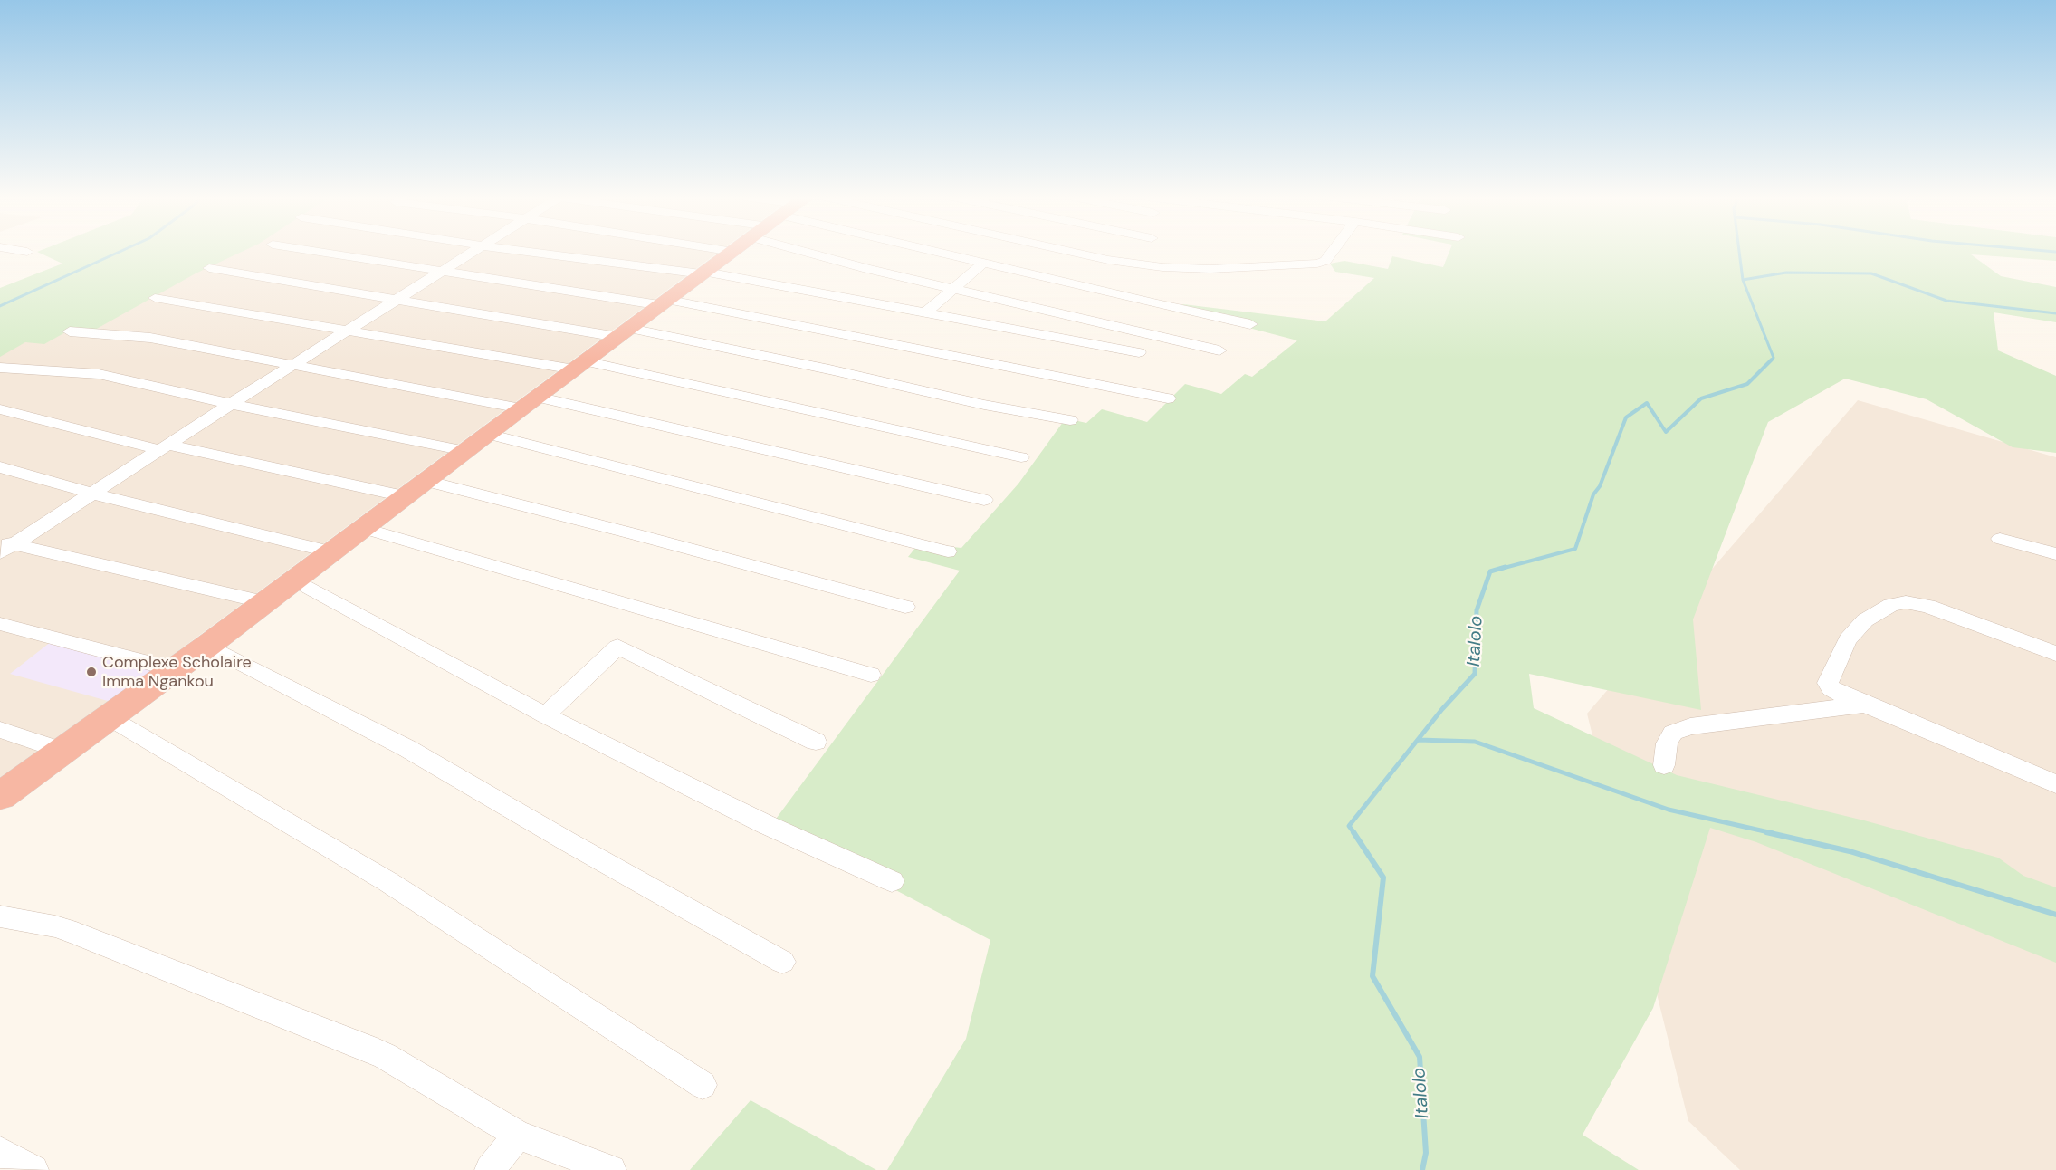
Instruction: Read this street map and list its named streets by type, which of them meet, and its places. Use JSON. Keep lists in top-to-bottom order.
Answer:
{
  "water": ["Italolo"],
  "places": ["Complexe Scholaire Imma Ngankou"]
}
